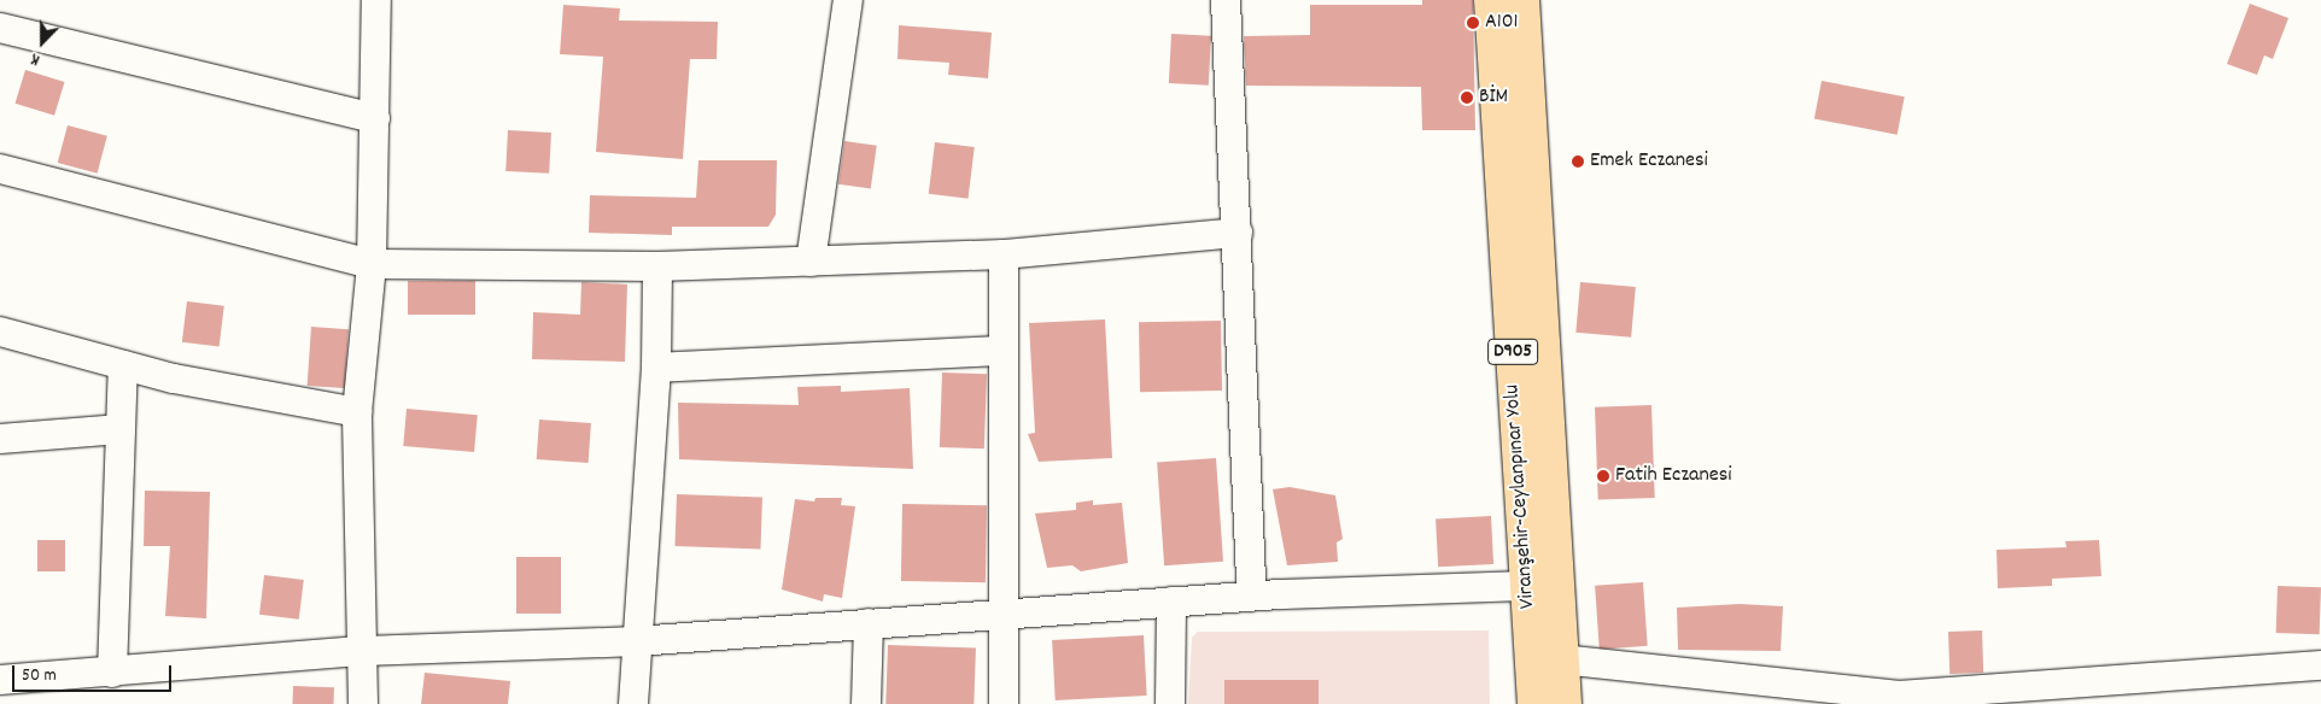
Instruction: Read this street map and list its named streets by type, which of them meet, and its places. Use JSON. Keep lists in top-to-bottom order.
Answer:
{
  "streets": {
    "main road": ["D905", "Viranşehir-Ceylanpınar Yolu"]
  },
  "places": [
    "A101",
    "BİM",
    "Emek Eczanesi",
    "Fatih Eczanesi"
  ],
  "scale_bar": "50 m",
  "north": "bottom"
}
